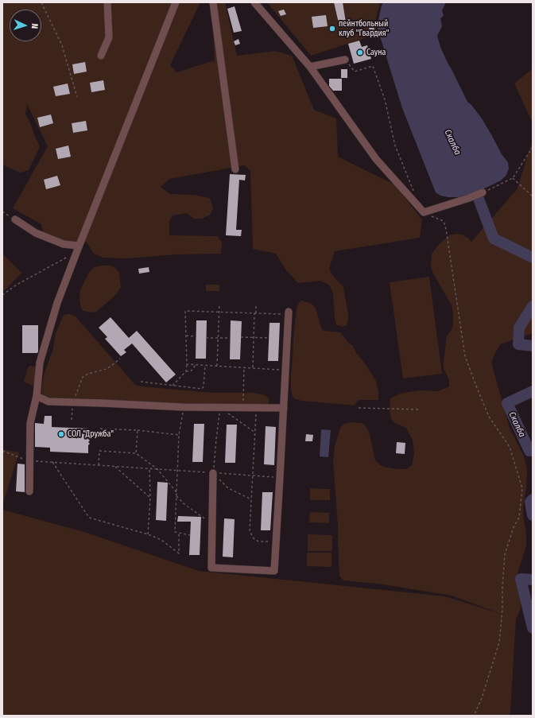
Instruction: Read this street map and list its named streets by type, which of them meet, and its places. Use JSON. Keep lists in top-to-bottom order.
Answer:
{
  "water": ["Скалба"],
  "places": ["пейнтбольный клуб \"Гвардия\"", "Сауна", "СОЛ \"Дружба\""],
  "north": "right"
}
